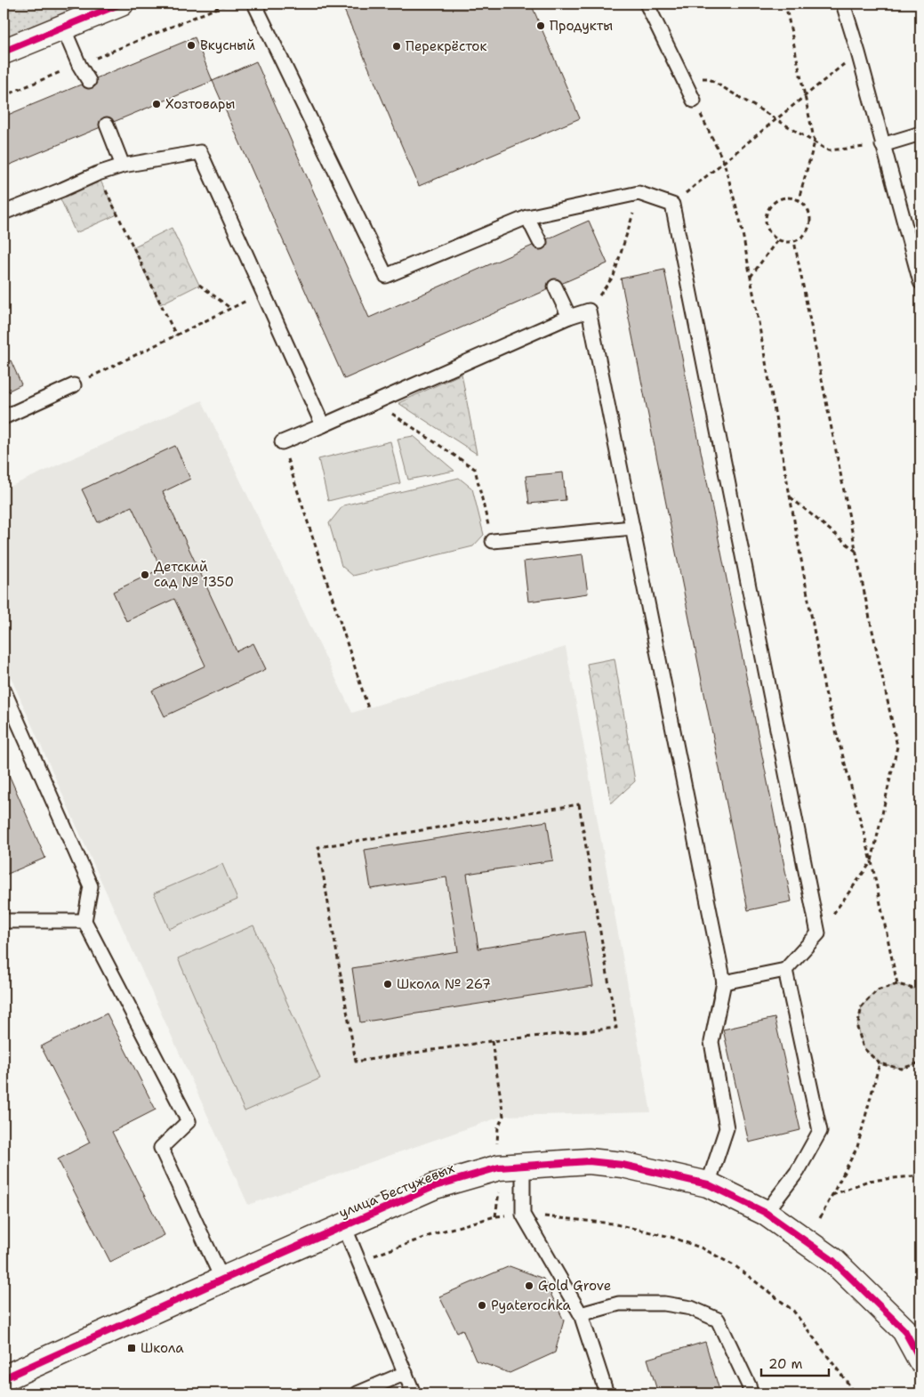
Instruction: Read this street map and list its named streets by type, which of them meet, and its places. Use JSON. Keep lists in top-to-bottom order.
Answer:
{
  "streets": {
    "street": ["улица Бестужевых"]
  },
  "places": {
    "other": [
      "Продукты",
      "Вкусный",
      "Перекрёсток",
      "Хозтовары",
      "Детский сад № 1350",
      "Школа № 267",
      "Gold Grove",
      "Pyaterochka"
    ],
    "transit": ["Школа"]
  },
  "scale_bar": "20 m"
}
